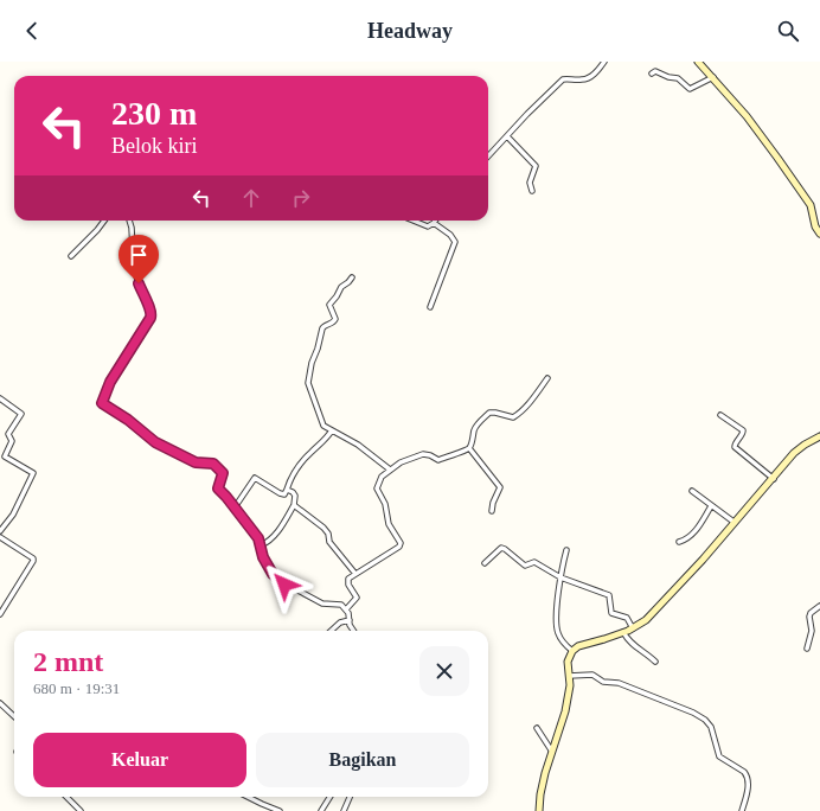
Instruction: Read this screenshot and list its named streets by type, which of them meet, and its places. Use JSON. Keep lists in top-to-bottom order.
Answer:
{
  "page": {
    "header": "Headway",
    "turn": ["230 m", "Belok kiri"],
    "heading": ["2 mnt", "680 m · 19:31"],
    "buttons": ["Keluar", "Bagikan"]
  }
}
